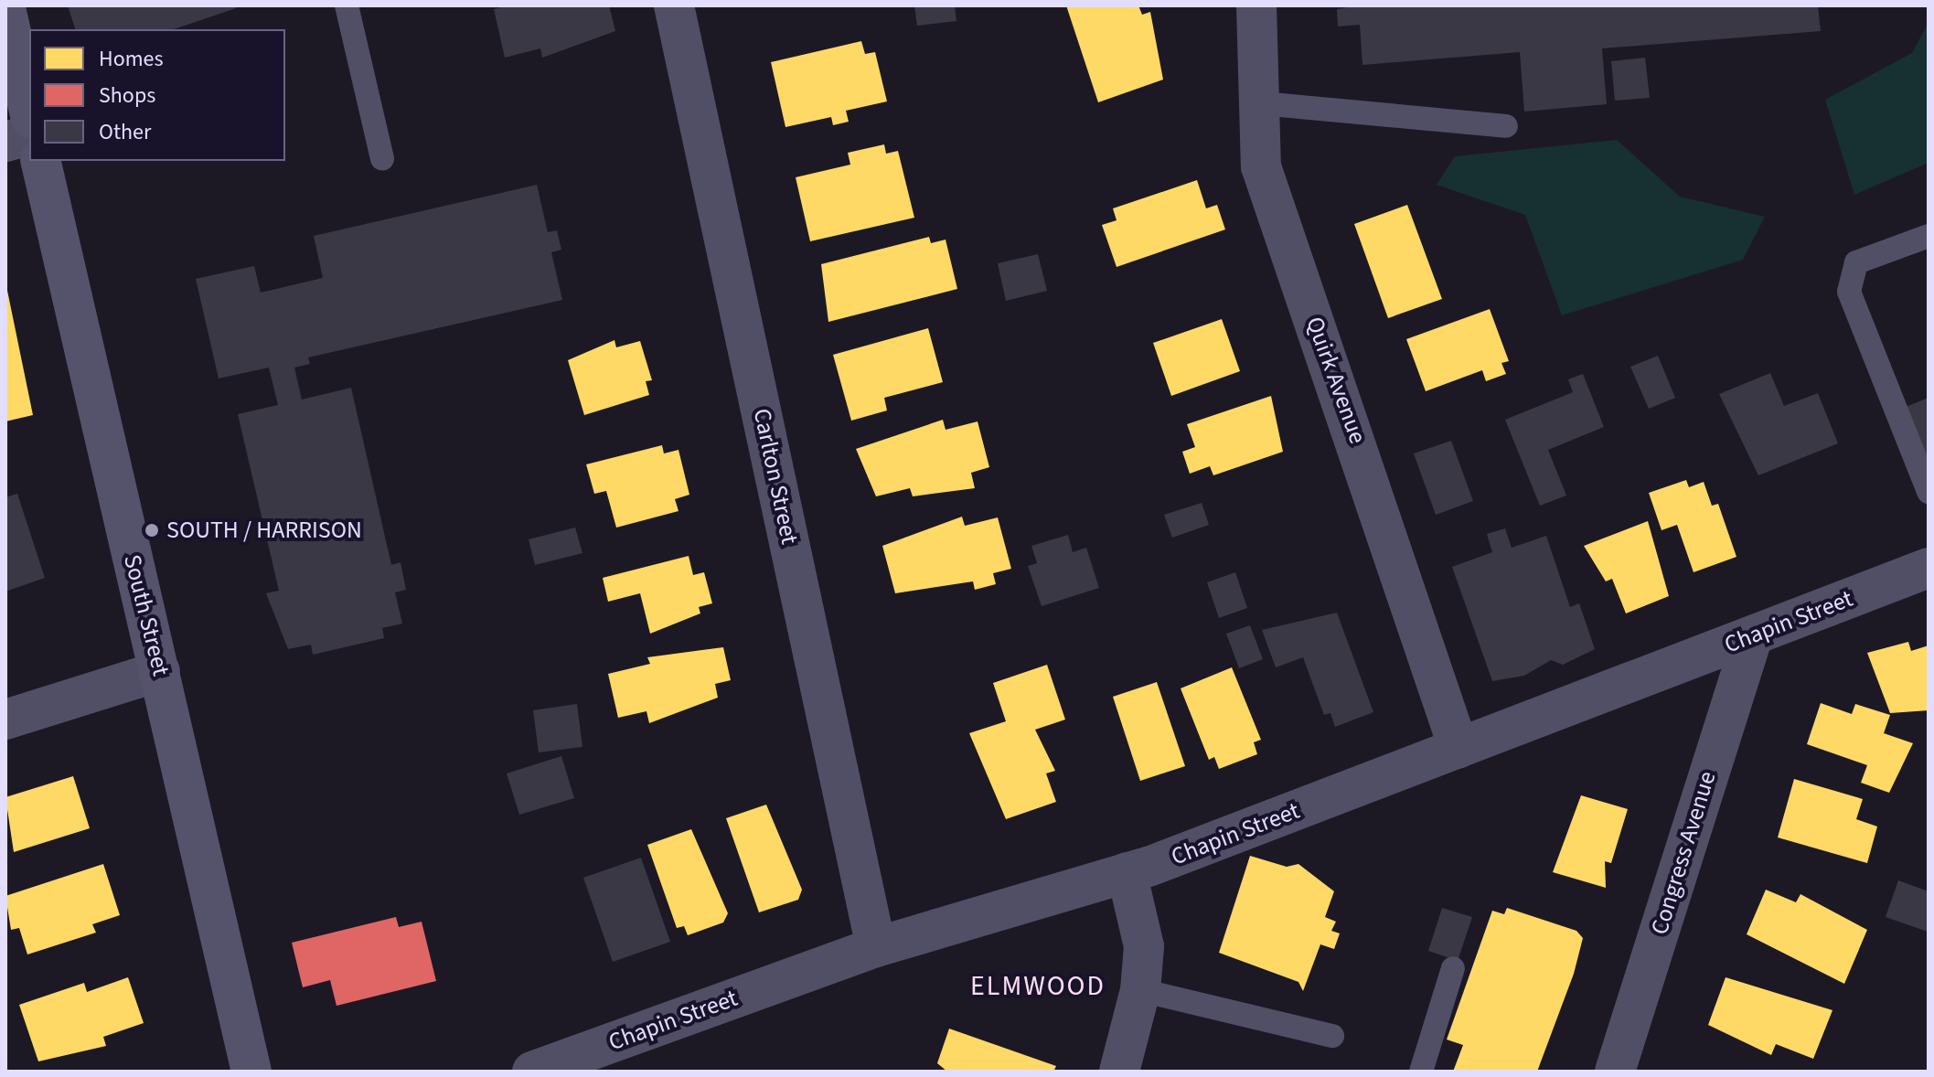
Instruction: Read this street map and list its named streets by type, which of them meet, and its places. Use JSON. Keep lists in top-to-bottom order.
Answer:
{
  "streets": {
    "main road": ["South Street"],
    "street": [
      "Quirk Avenue",
      "Carlton Street",
      "Chapin Street",
      "Congress Avenue"
    ]
  },
  "crossings": [
    ["Quirk Avenue", "Chapin Street"],
    ["Carlton Street", "Chapin Street"],
    ["Chapin Street", "Congress Avenue"]
  ],
  "districts": ["ELMWOOD"],
  "places": ["SOUTH / HARRISON"],
  "legend": ["Homes", "Shops", "Other"]
}
